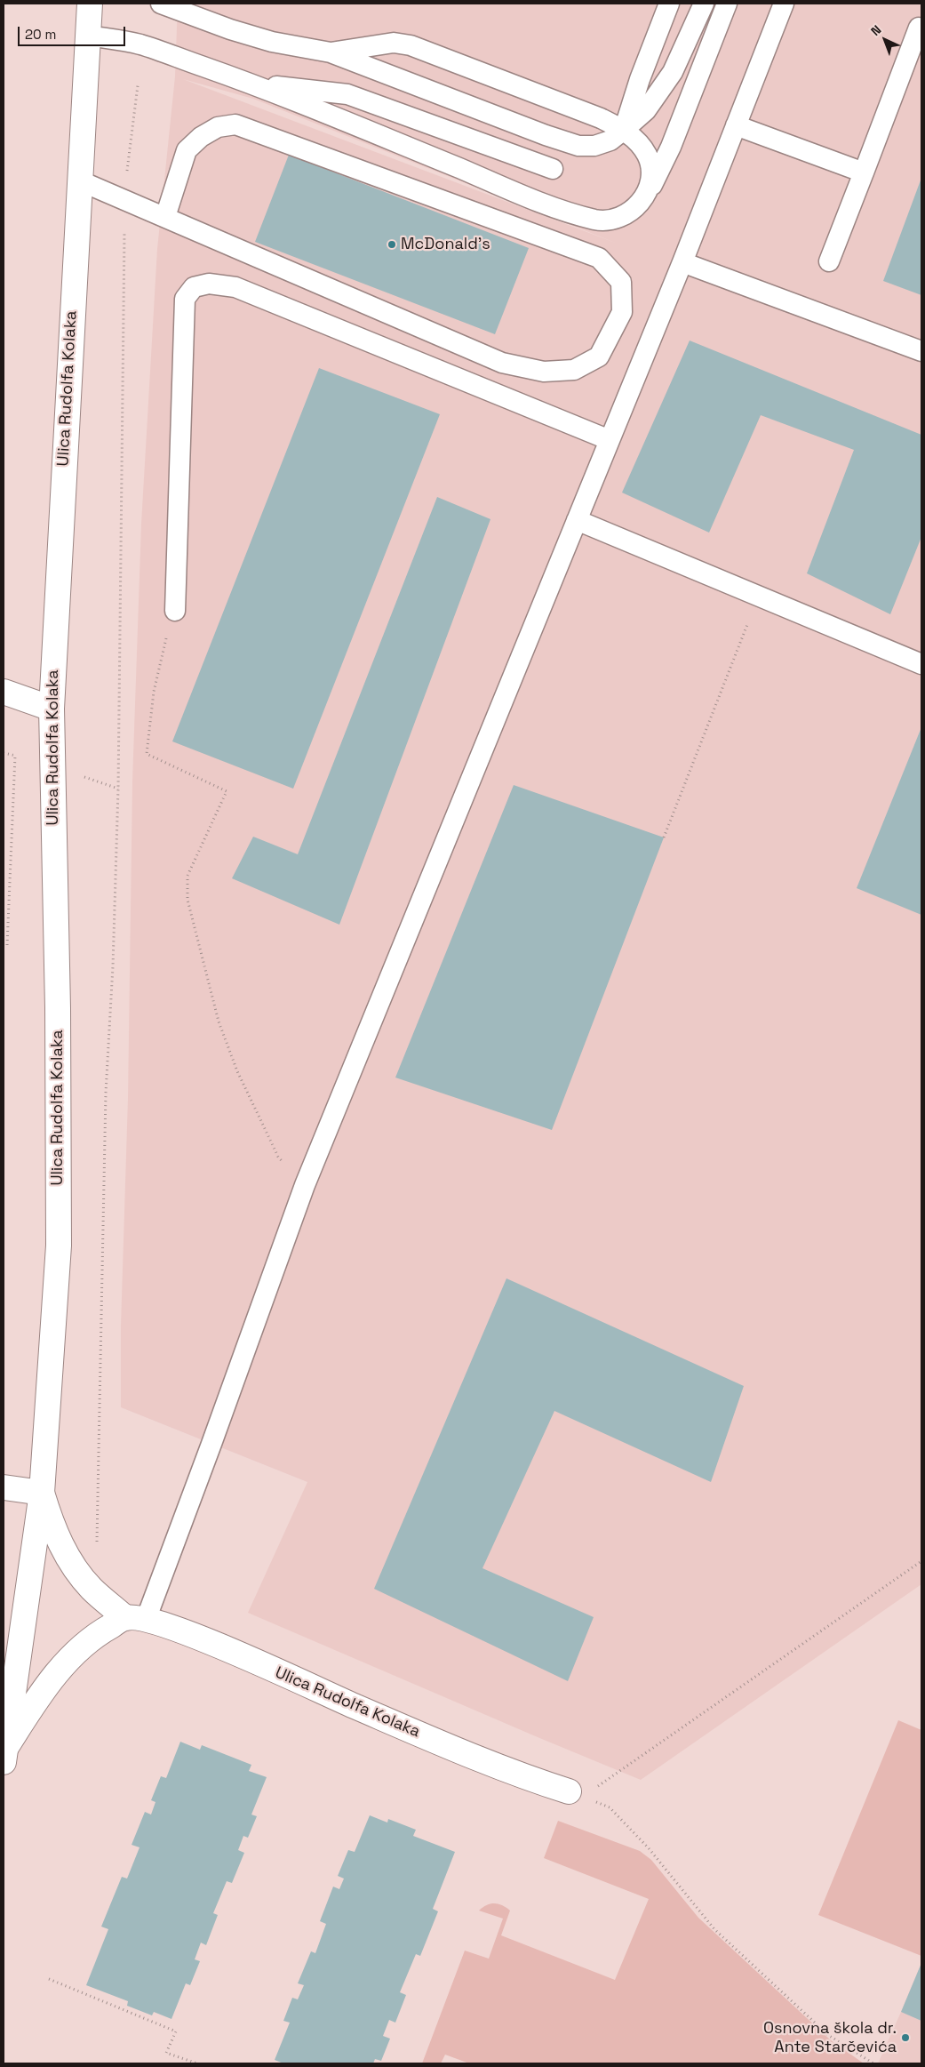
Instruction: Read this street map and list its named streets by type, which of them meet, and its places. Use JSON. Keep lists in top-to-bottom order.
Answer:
{
  "streets": {
    "main road": ["Ulica Rudolfa Kolaka"]
  },
  "places": ["McDonald's", "Osnovna škola dr. Ante Starčevića"],
  "scale_bar": "20 m",
  "north": "top left"
}
